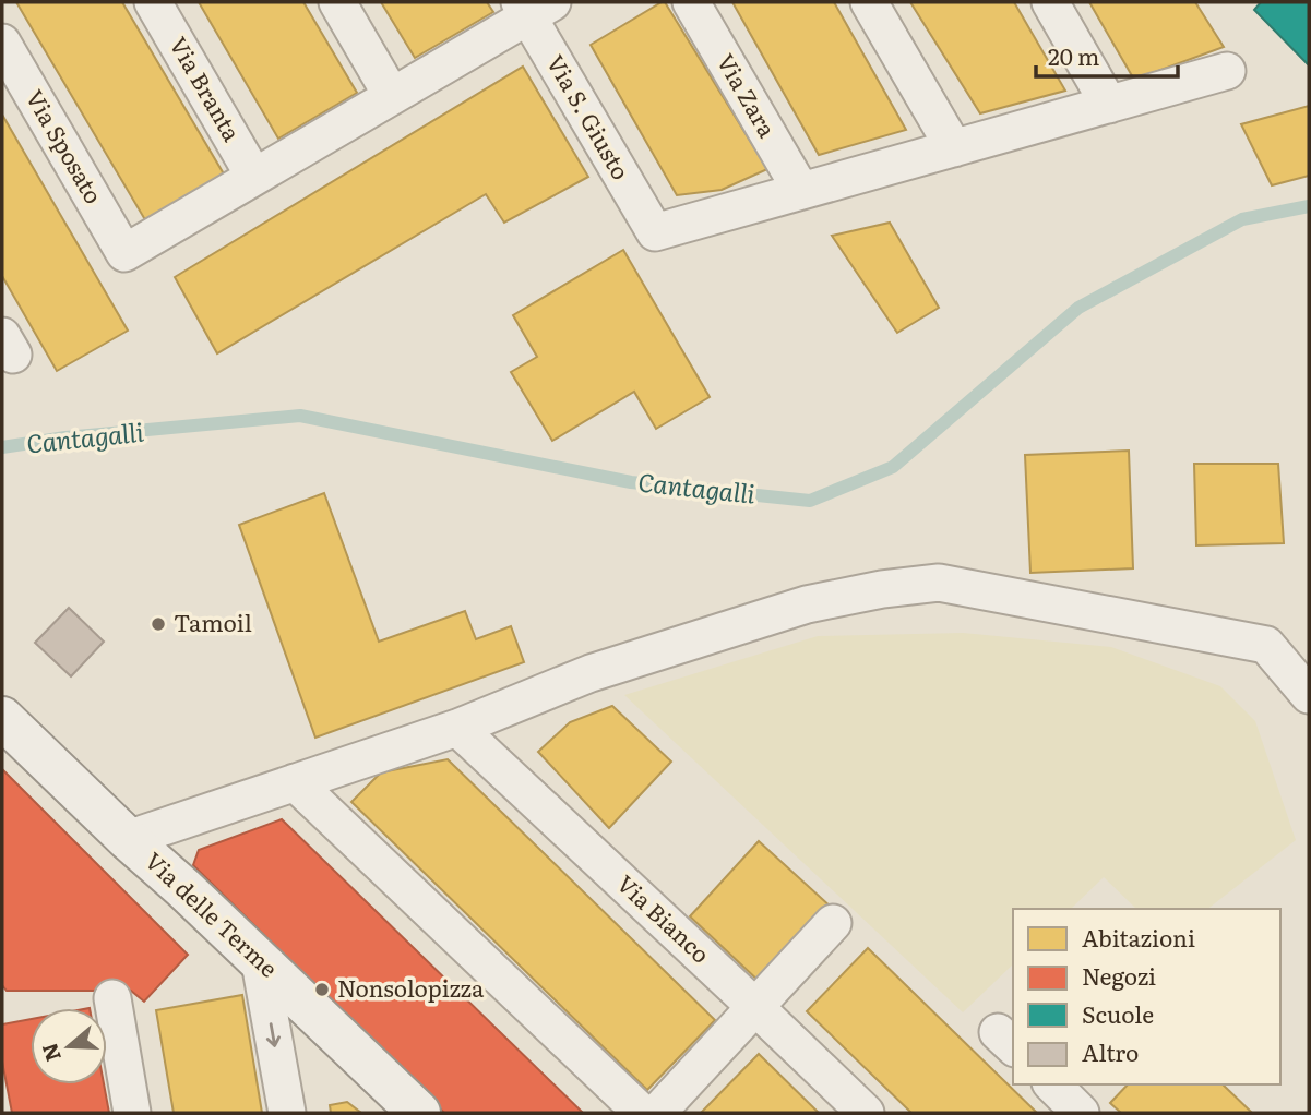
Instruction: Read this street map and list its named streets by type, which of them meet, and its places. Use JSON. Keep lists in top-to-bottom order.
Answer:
{
  "streets": {
    "main road": ["Via delle Terme"],
    "street": [
      "Via Branta",
      "Via Zara",
      "Via S. Giusto",
      "Via Sposato",
      "Via Bianco"
    ]
  },
  "crossings": [
    ["Via Branta", "Via Sposato"],
    ["Via Zara", "Via S. Giusto"]
  ],
  "water": ["Cantagalli"],
  "places": ["Tamoil", "Nonsolopizza"],
  "legend": [
    "Abitazioni",
    "Negozi",
    "Scuole",
    "Altro"
  ],
  "scale_bar": "20 m",
  "north": "left"
}
